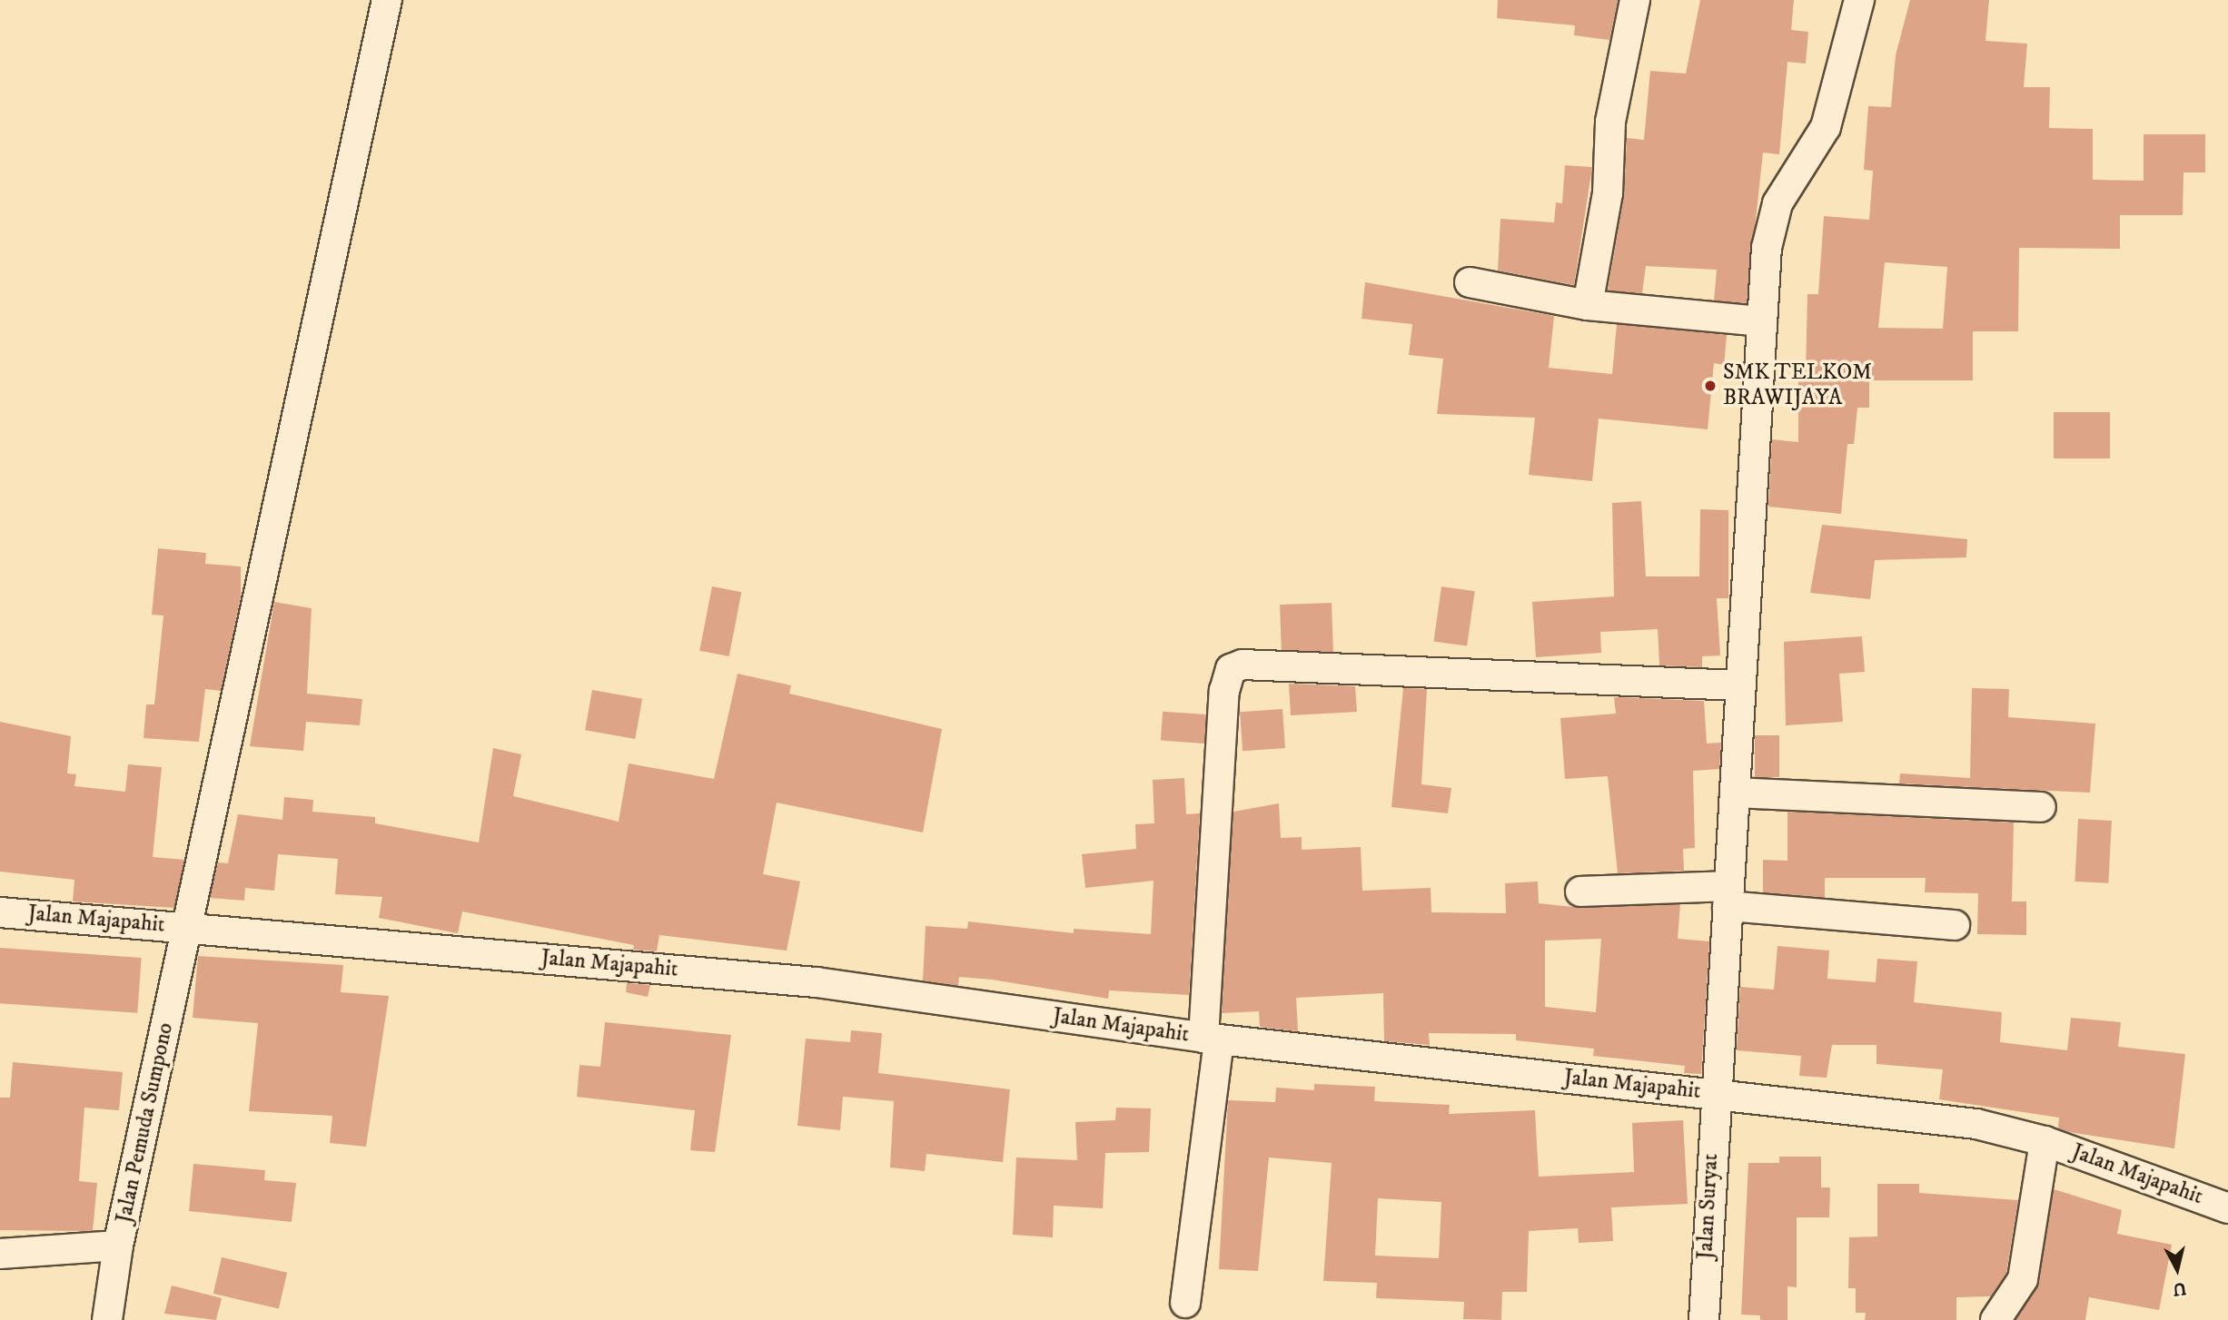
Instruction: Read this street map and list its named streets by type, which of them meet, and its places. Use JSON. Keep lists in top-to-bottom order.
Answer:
{
  "streets": {
    "street": ["Jalan Majapahit", "Jalan Pemuda Sumpono", "Jalan Suryat"]
  },
  "crossings": [
    ["Jalan Majapahit", "Jalan Pemuda Sumpono"],
    ["Jalan Majapahit", "Jalan Suryat"]
  ],
  "places": ["SMK TELKOM BRAWIJAYA"],
  "north": "bottom"
}
